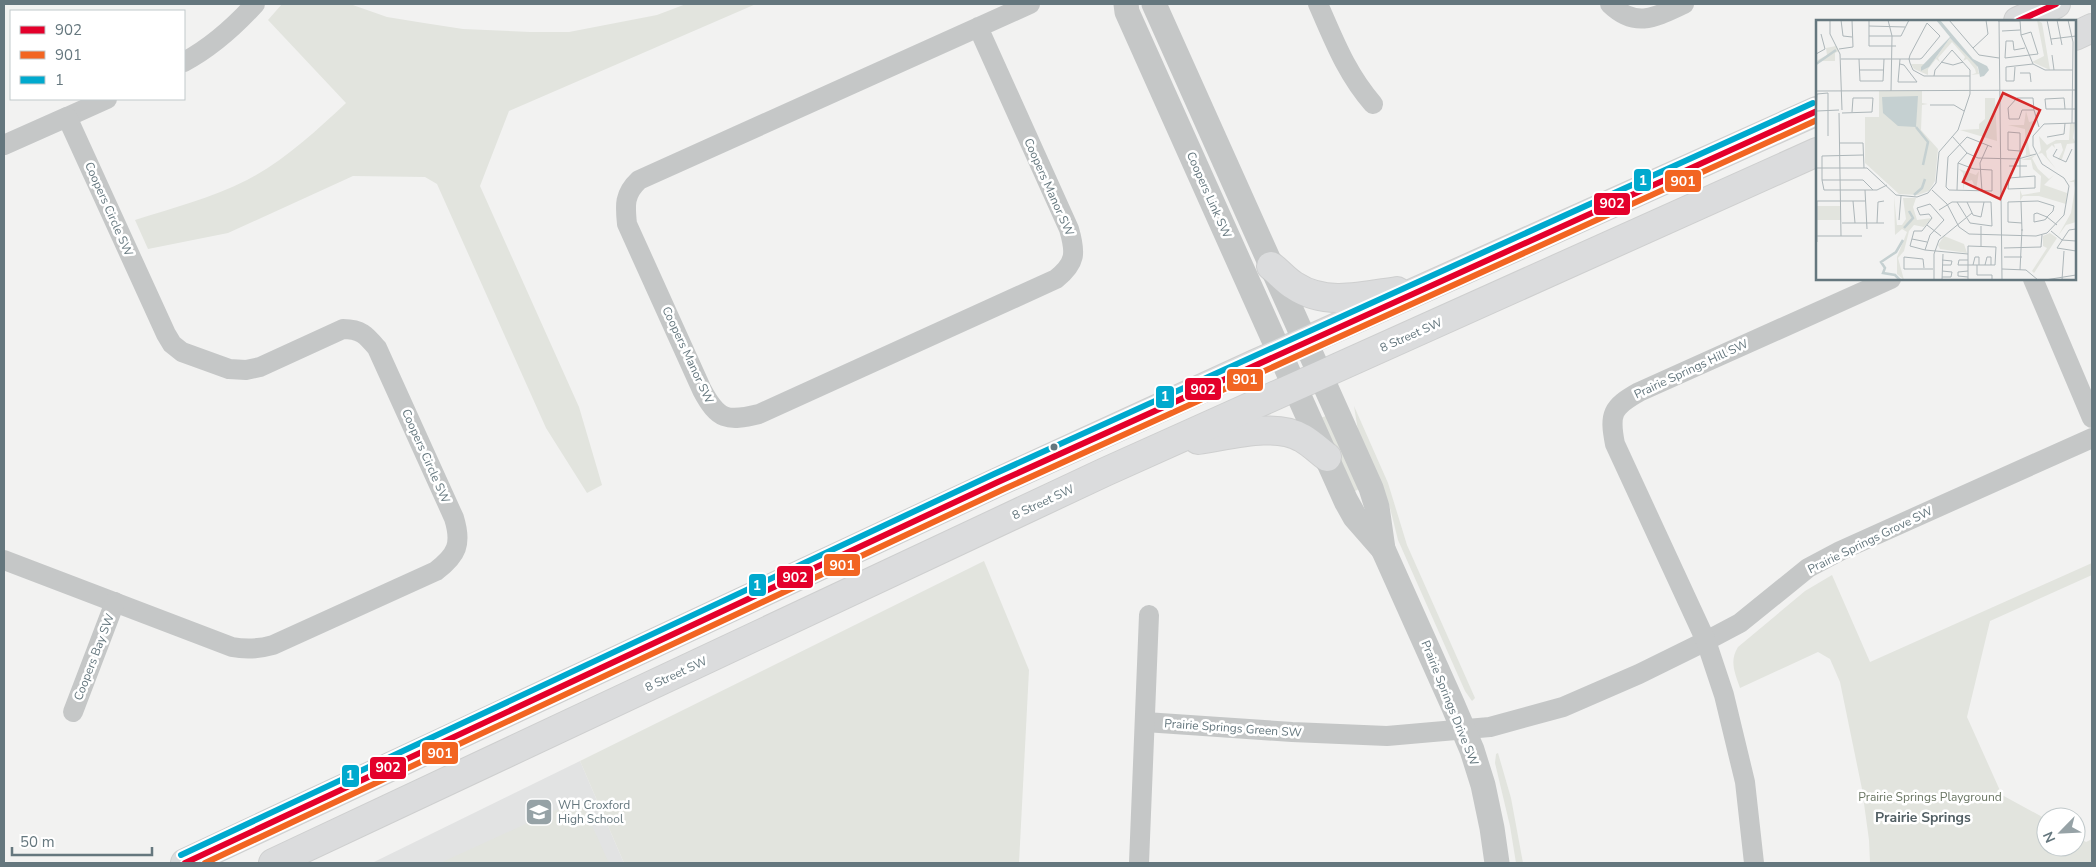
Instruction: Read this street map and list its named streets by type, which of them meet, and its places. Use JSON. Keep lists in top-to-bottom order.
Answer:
{
  "streets": {
    "main road": ["8 Street SW"],
    "street": [
      "Coopers Manor SW",
      "Coopers Link SW",
      "Coopers Circle SW",
      "Prairie Springs Hill SW",
      "Prairie Springs Grove SW",
      "Coopers Bay SW",
      "Prairie Springs Drive SW",
      "Prairie Springs Green SW"
    ]
  },
  "crossings": [
    ["Coopers Link SW", "8 Street SW"],
    ["Coopers Link SW", "Prairie Springs Drive SW"],
    ["Coopers Circle SW", "Coopers Bay SW"],
    ["8 Street SW", "Prairie Springs Drive SW"],
    ["Prairie Springs Hill SW", "Prairie Springs Grove SW"],
    ["Prairie Springs Grove SW", "Prairie Springs Drive SW"],
    ["Prairie Springs Grove SW", "Prairie Springs Green SW"],
    ["Prairie Springs Drive SW", "Prairie Springs Green SW"]
  ],
  "districts": ["Prairie Springs"],
  "parks": ["Prairie Springs Playground"],
  "places": {
    "school or university": ["WH Croxford High School"]
  },
  "lines": ["transit line 902", "transit line 1", "transit line 901"],
  "legend": ["902", "901", "1"],
  "scale_bar": "50 m",
  "north": "bottom left"
}
